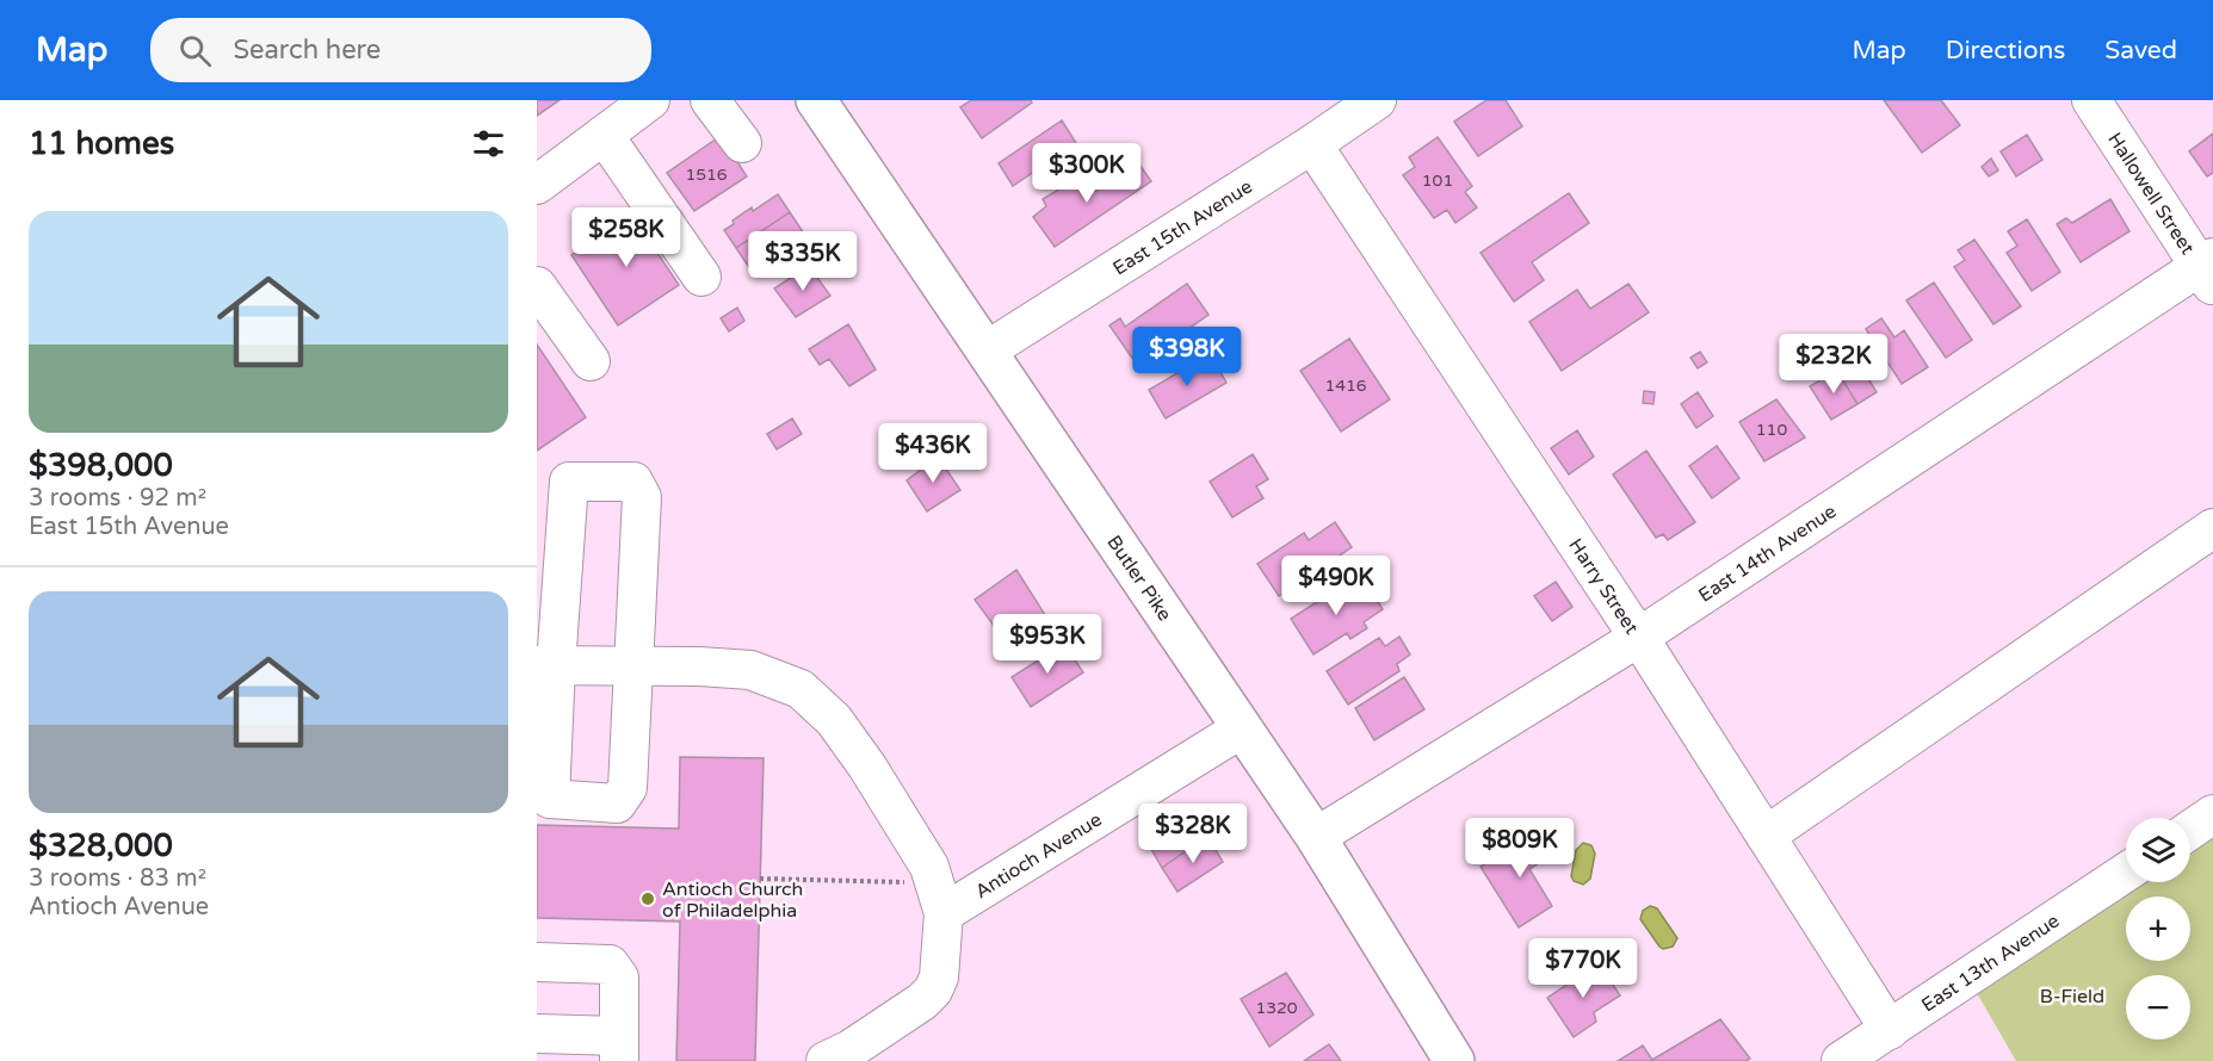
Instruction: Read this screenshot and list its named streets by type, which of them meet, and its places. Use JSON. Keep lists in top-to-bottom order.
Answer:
{
  "streets": {
    "main road": ["Butler Pike"],
    "street": [
      "Hallowell Street",
      "East 15th Avenue",
      "East 14th Avenue",
      "Harry Street",
      "Antioch Avenue",
      "East 13th Avenue"
    ]
  },
  "crossings": [
    ["Hallowell Street", "East 14th Avenue"],
    ["East 15th Avenue", "Butler Pike"],
    ["East 15th Avenue", "Harry Street"],
    ["East 14th Avenue", "Butler Pike"],
    ["East 14th Avenue", "Harry Street"],
    ["Butler Pike", "Antioch Avenue"],
    ["Harry Street", "East 13th Avenue"]
  ],
  "parks": ["B-Field"],
  "places": ["Antioch Church of Philadelphia"],
  "house_numbers": [
    "1516",
    "101",
    "1416",
    "110",
    "1320"
  ],
  "page": {
    "header": "Map",
    "search": "Search here",
    "nav": ["Map", "Directions", "Saved"],
    "heading": "11 homes",
    "price": [
      "$300K",
      "$258K",
      "$335K",
      "$398K",
      "$232K",
      "$436K",
      "$490K",
      "$953K",
      "$328K",
      "$809K",
      "$770K"
    ],
    "list": [
      {
        "name": "$398,000",
        "note": "3 rooms · 92 m² · East 15th Avenue"
      },
      {
        "name": "$328,000",
        "note": "3 rooms · 83 m² · Antioch Avenue"
      }
    ],
    "map_buttons": ["+", "−"]
  }
}
